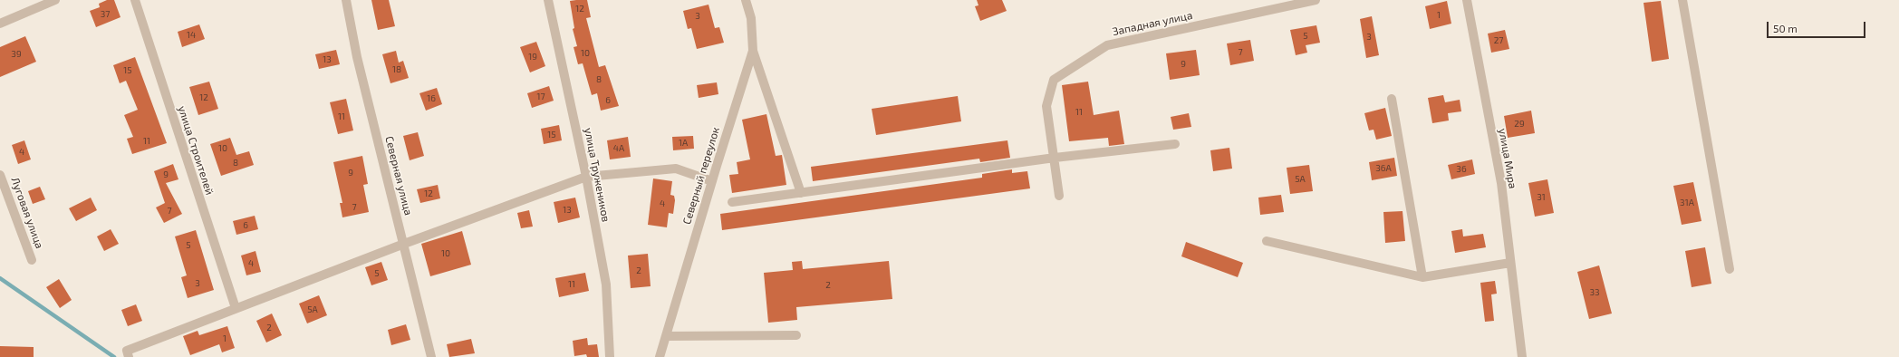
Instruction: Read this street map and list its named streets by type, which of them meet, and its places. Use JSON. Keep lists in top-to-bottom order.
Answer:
{
  "streets": {
    "street": [
      "Западная улица",
      "улица Строителей",
      "улица Мира",
      "улица Тружеников",
      "Северная улица",
      "Северный переулок",
      "Луговая улица"
    ]
  },
  "house_numbers": [
    "12",
    "37",
    "1",
    "3",
    "14",
    "5",
    "3",
    "27",
    "7",
    "10",
    "39",
    "19",
    "13",
    "9",
    "18",
    "15",
    "8",
    "17",
    "12",
    "16",
    "6",
    "11",
    "11",
    "29",
    "15",
    "11",
    "1А",
    "10",
    "4А",
    "4",
    "8",
    "36А",
    "36",
    "9",
    "9",
    "5А",
    "12",
    "31",
    "31А",
    "4",
    "7",
    "13",
    "7",
    "6",
    "5",
    "10",
    "4",
    "2",
    "5",
    "3",
    "11",
    "2",
    "33",
    "5А",
    "2",
    "1"
  ],
  "scale_bar": "50 m"
}
